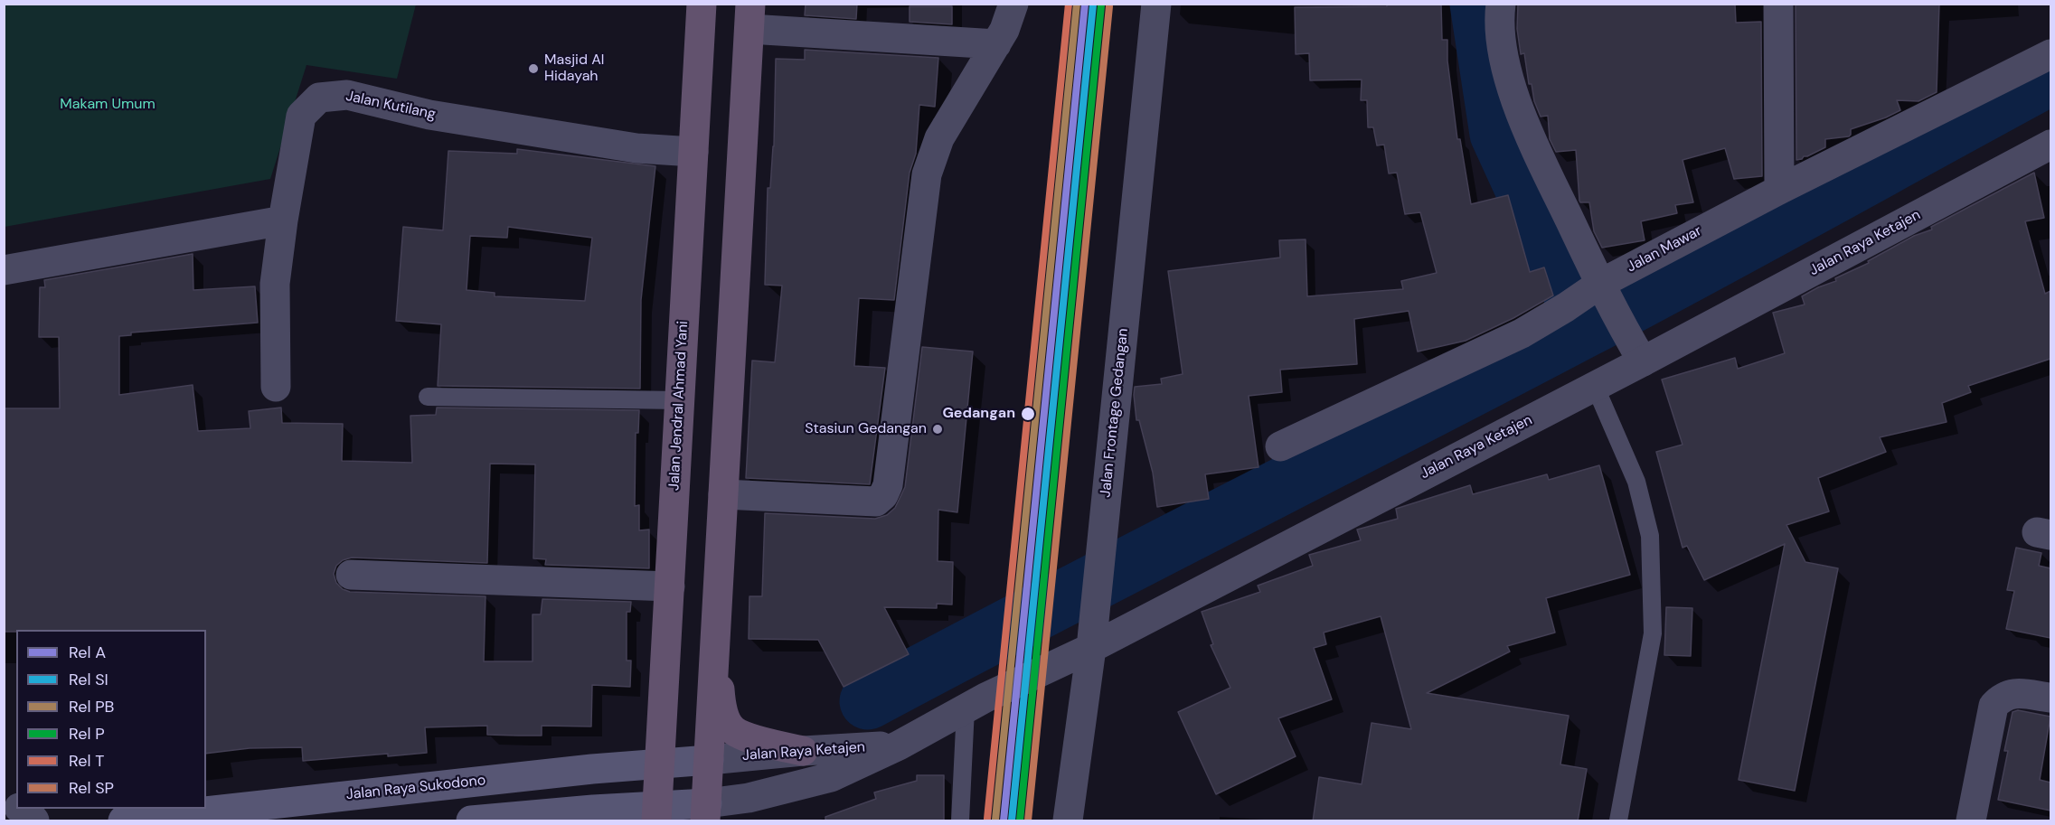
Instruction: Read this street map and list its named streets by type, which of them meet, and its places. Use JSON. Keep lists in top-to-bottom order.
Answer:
{
  "streets": {
    "highway": ["Jalan Jendral Ahmad Yani"],
    "main road": ["Jalan Raya Sukodono"],
    "street": [
      "Jalan Kutilang",
      "Jalan Raya Ketajen",
      "Jalan Mawar",
      "Jalan Frontage Gedangan"
    ]
  },
  "crossings": [
    ["Jalan Kutilang", "Jalan Jendral Ahmad Yani"],
    ["Jalan Raya Ketajen", "Jalan Frontage Gedangan"],
    ["Jalan Raya Ketajen", "Jalan Raya Sukodono"],
    ["Jalan Jendral Ahmad Yani", "Jalan Raya Sukodono"]
  ],
  "parks": ["Makam Umum"],
  "places": ["Masjid Al Hidayah", "Gedangan", "Stasiun Gedangan"],
  "lines": [
    "rail line A",
    "rail line PB",
    "rail line T",
    "rail line SI",
    "rail line P",
    "rail line SP"
  ],
  "legend": [
    "Rel A",
    "Rel SI",
    "Rel PB",
    "Rel P",
    "Rel T",
    "Rel SP"
  ]
}
